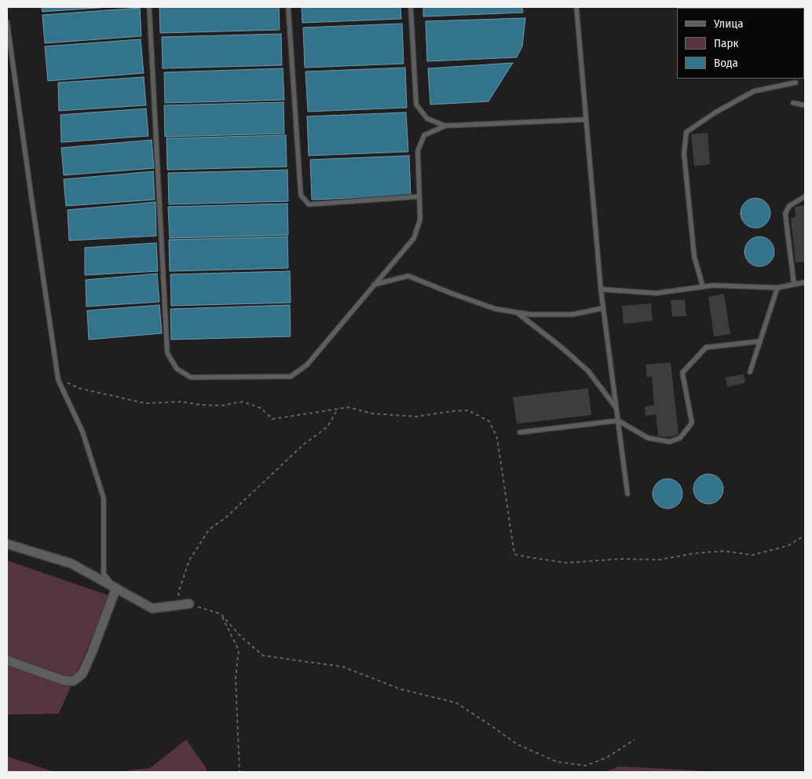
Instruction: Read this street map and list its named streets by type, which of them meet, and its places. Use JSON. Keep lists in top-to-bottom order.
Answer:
{
  "legend": ["Улица", "Парк", "Вода"]
}
